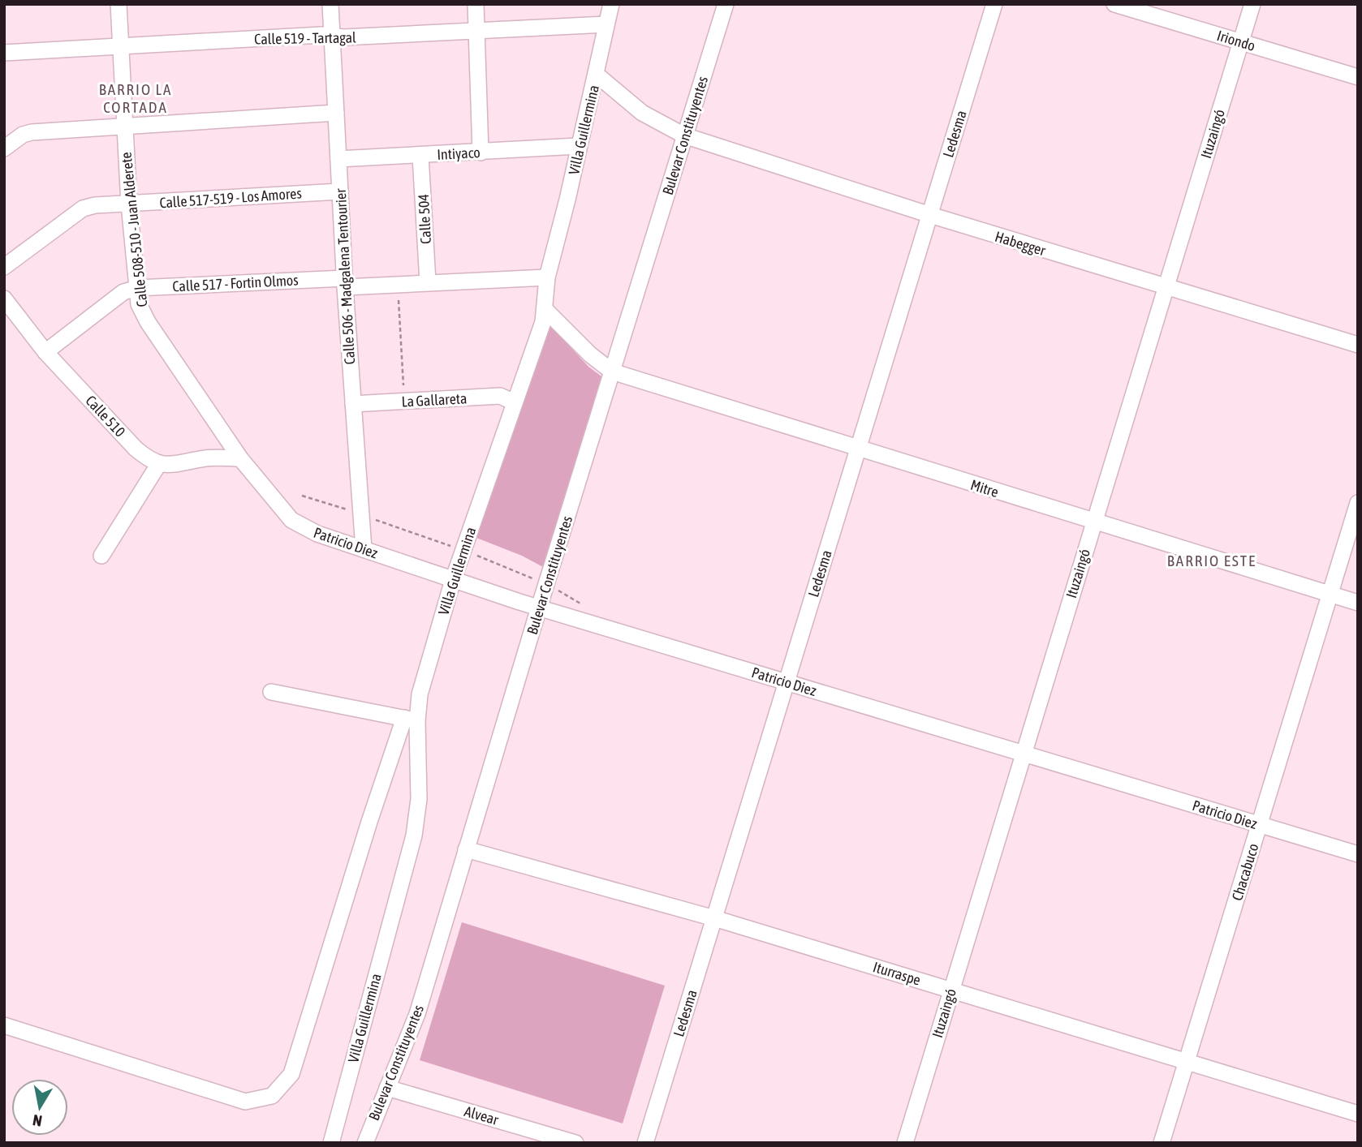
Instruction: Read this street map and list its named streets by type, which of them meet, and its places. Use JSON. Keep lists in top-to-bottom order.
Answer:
{
  "streets": {
    "street": [
      "Calle 519 - Tartagal",
      "Iriondo",
      "Villa Guillermina",
      "Ledesma",
      "Ituzaingó",
      "Bulevar Constituyentes",
      "Intiyaco",
      "Calle 517-519 - Los Amores",
      "Calle 504",
      "Calle 508-510 - Juan Alderete",
      "Habegger",
      "Calle 506 - Madgalena Tentourier",
      "Calle 517 - Fortin Olmos",
      "La Gallareta",
      "Calle 510",
      "Mitre",
      "Patricio Diez",
      "Chacabuco",
      "Iturraspe",
      "Alvear"
    ]
  },
  "crossings": [
    ["Calle 519 - Tartagal", "Villa Guillermina"],
    ["Calle 519 - Tartagal", "Calle 508-510 - Juan Alderete"],
    ["Calle 519 - Tartagal", "Calle 506 - Madgalena Tentourier"],
    ["Iriondo", "Ituzaingó"],
    ["Villa Guillermina", "Intiyaco"],
    ["Villa Guillermina", "Habegger"],
    ["Villa Guillermina", "Calle 517 - Fortin Olmos"],
    ["Villa Guillermina", "La Gallareta"],
    ["Villa Guillermina", "Patricio Diez"],
    ["Ledesma", "Habegger"],
    ["Ledesma", "Mitre"],
    ["Ledesma", "Patricio Diez"],
    ["Ledesma", "Iturraspe"],
    ["Ituzaingó", "Habegger"],
    ["Ituzaingó", "Mitre"],
    ["Ituzaingó", "Patricio Diez"],
    ["Ituzaingó", "Iturraspe"],
    ["Bulevar Constituyentes", "Habegger"],
    ["Bulevar Constituyentes", "Mitre"],
    ["Bulevar Constituyentes", "Patricio Diez"],
    ["Bulevar Constituyentes", "Iturraspe"],
    ["Bulevar Constituyentes", "Alvear"],
    ["Intiyaco", "Calle 504"],
    ["Intiyaco", "Calle 506 - Madgalena Tentourier"],
    ["Calle 517-519 - Los Amores", "Calle 508-510 - Juan Alderete"],
    ["Calle 517-519 - Los Amores", "Calle 506 - Madgalena Tentourier"],
    ["Calle 504", "Calle 517 - Fortin Olmos"],
    ["Calle 508-510 - Juan Alderete", "Calle 517 - Fortin Olmos"],
    ["Calle 508-510 - Juan Alderete", "Patricio Diez"],
    ["Calle 506 - Madgalena Tentourier", "Calle 517 - Fortin Olmos"],
    ["Calle 506 - Madgalena Tentourier", "La Gallareta"],
    ["Calle 506 - Madgalena Tentourier", "Patricio Diez"],
    ["Calle 517 - Fortin Olmos", "Calle 510"],
    ["Mitre", "Chacabuco"],
    ["Patricio Diez", "Chacabuco"],
    ["Chacabuco", "Iturraspe"]
  ],
  "districts": ["BARRIO LA CORTADA", "BARRIO ESTE"],
  "north": "bottom"
}
